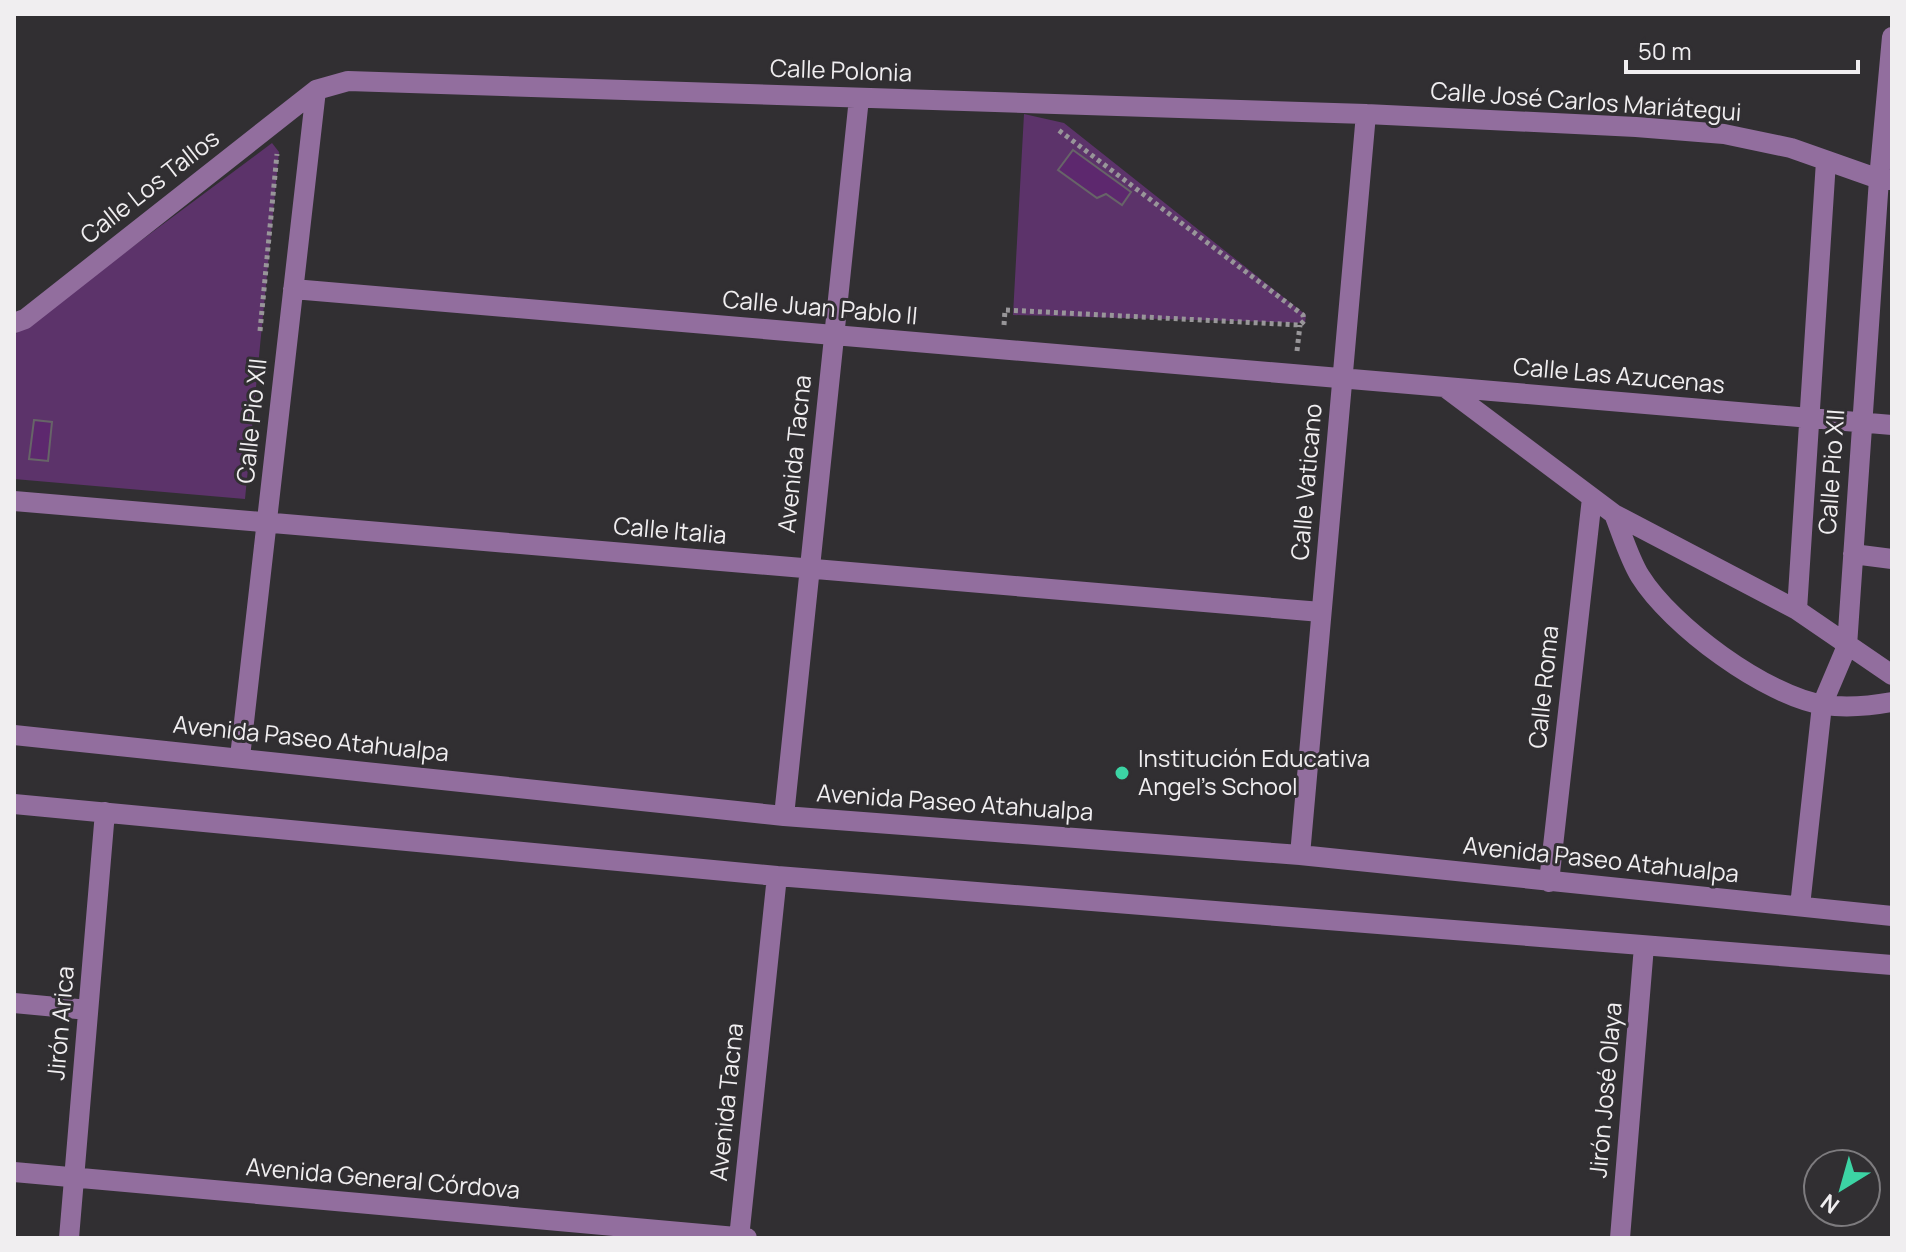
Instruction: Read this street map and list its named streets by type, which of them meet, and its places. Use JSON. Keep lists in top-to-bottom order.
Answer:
{
  "streets": {
    "street": [
      "Calle Polonia",
      "Calle José Carlos Mariátegui",
      "Calle Los Tallos",
      "Calle Juan Pablo II",
      "Calle Las Azucenas",
      "Calle Pio XII",
      "Avenida Tacna",
      "Calle Vaticano",
      "Calle Italia",
      "Calle Roma",
      "Avenida Paseo Atahualpa",
      "Jirón Arica",
      "Jirón José Olaya",
      "Avenida General Córdova"
    ]
  },
  "crossings": [
    ["Calle Polonia", "Calle José Carlos Mariátegui"],
    ["Calle Polonia", "Calle Los Tallos"],
    ["Calle Polonia", "Calle Pio XII"],
    ["Calle Polonia", "Avenida Tacna"],
    ["Calle Polonia", "Calle Vaticano"],
    ["Calle José Carlos Mariátegui", "Calle Pio XII"],
    ["Calle José Carlos Mariátegui", "Calle Vaticano"],
    ["Calle Los Tallos", "Calle Pio XII"],
    ["Calle Juan Pablo II", "Calle Las Azucenas"],
    ["Calle Juan Pablo II", "Calle Pio XII"],
    ["Calle Juan Pablo II", "Avenida Tacna"],
    ["Calle Juan Pablo II", "Calle Vaticano"],
    ["Calle Las Azucenas", "Calle Pio XII"],
    ["Calle Las Azucenas", "Calle Vaticano"],
    ["Calle Pio XII", "Calle Italia"],
    ["Calle Pio XII", "Avenida Paseo Atahualpa"],
    ["Avenida Tacna", "Calle Italia"],
    ["Avenida Tacna", "Avenida Paseo Atahualpa"],
    ["Avenida Tacna", "Avenida General Córdova"],
    ["Calle Vaticano", "Calle Italia"],
    ["Calle Vaticano", "Avenida Paseo Atahualpa"],
    ["Calle Roma", "Avenida Paseo Atahualpa"],
    ["Jirón Arica", "Avenida General Córdova"]
  ],
  "places": ["Institución Educativa Angel's School"],
  "scale_bar": "50 m",
  "north": "bottom left"
}
